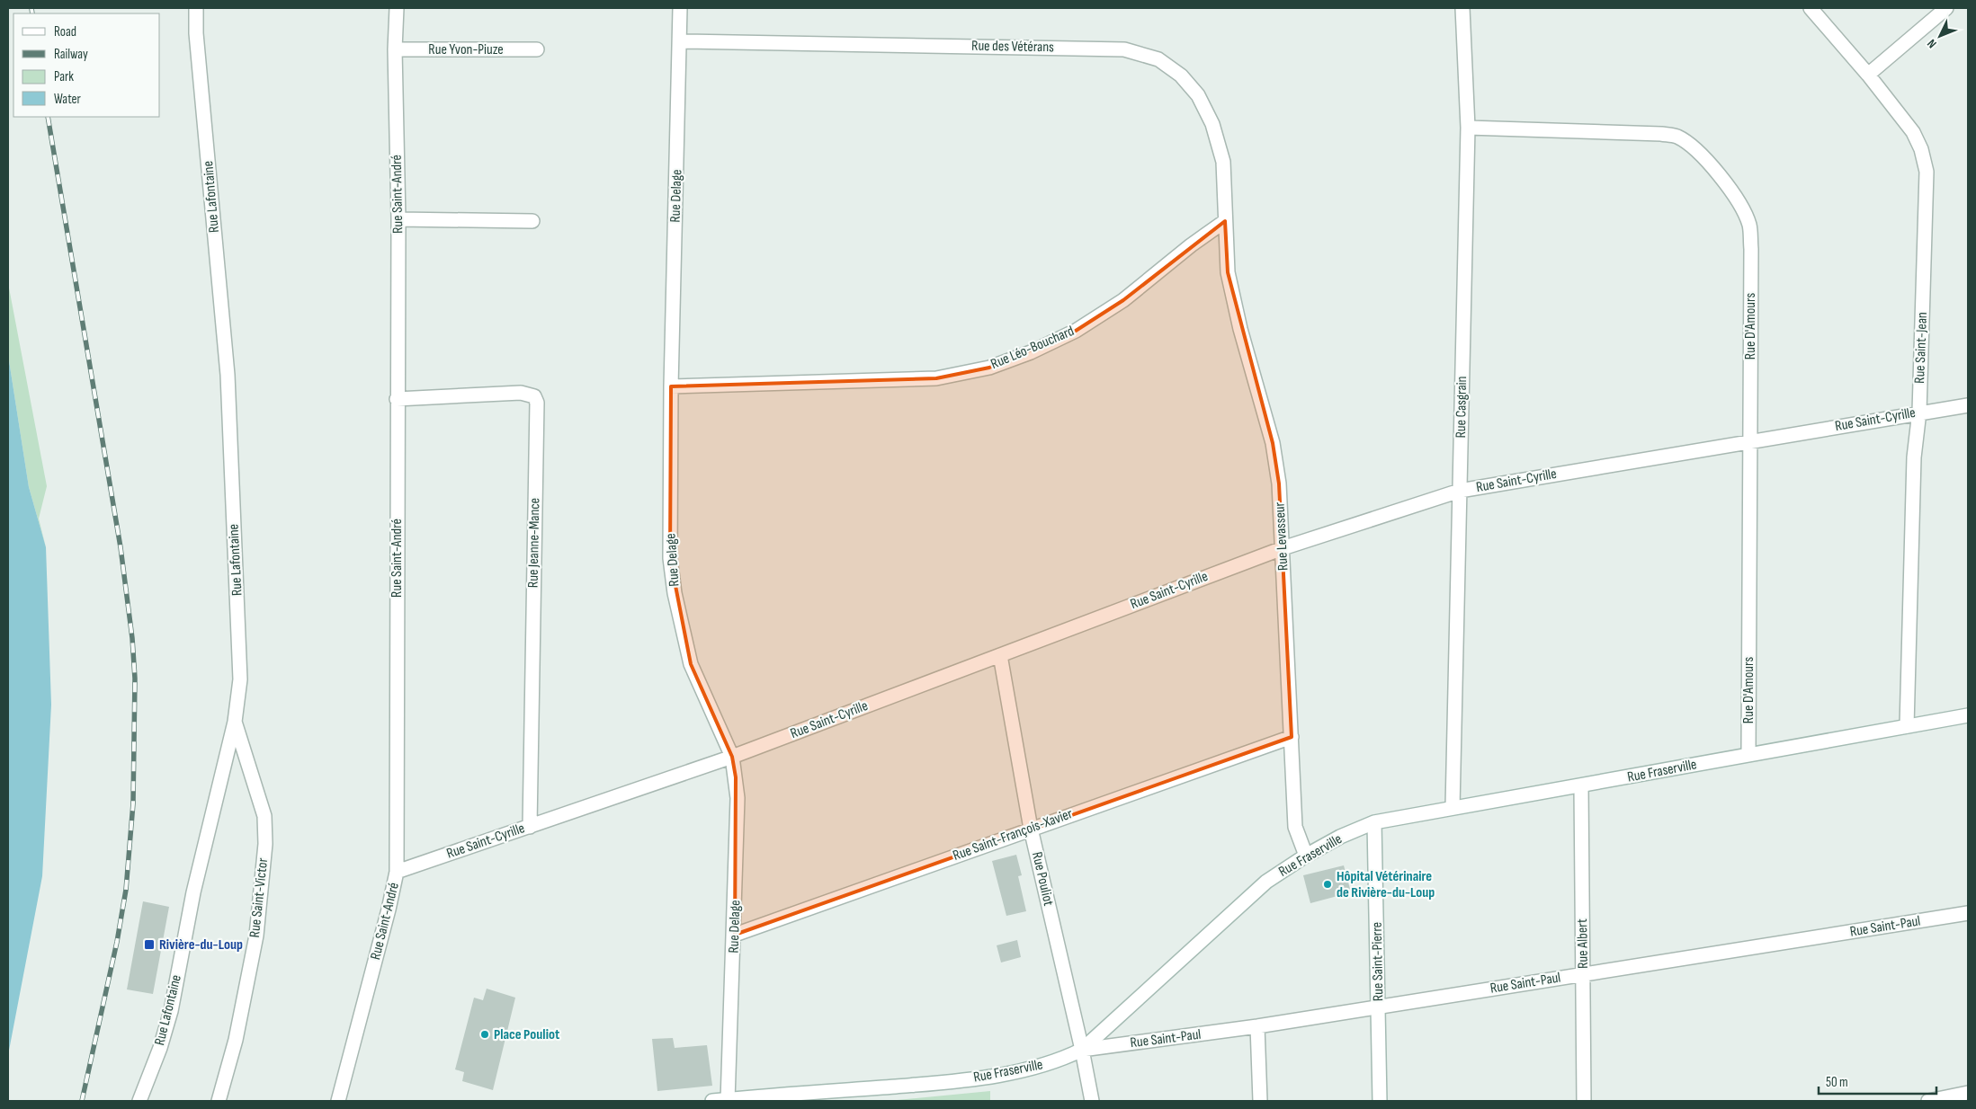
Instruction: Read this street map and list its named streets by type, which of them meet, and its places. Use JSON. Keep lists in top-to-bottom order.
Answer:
{
  "streets": {
    "street": [
      "Rue des Vétérans",
      "Rue Yvon-Piuze",
      "Rue Saint-André",
      "Rue Delage",
      "Rue Lafontaine",
      "Rue D'Amours",
      "Rue Léo-Bouchard",
      "Rue Saint-Jean",
      "Rue Casgrain",
      "Rue Saint-Cyrille",
      "Rue Levasseur",
      "Rue Jeanne-Mance",
      "Rue Fraserville",
      "Rue Saint-François-Xavier",
      "Rue Pouliot",
      "Rue Saint-Victor",
      "Rue Saint-Paul",
      "Rue Albert",
      "Rue Saint-Pierre"
    ]
  },
  "crossings": [
    ["Rue des Vétérans", "Rue Delage"],
    ["Rue des Vétérans", "Rue Léo-Bouchard"],
    ["Rue des Vétérans", "Rue Levasseur"],
    ["Rue Yvon-Piuze", "Rue Saint-André"],
    ["Rue Saint-André", "Rue Saint-Cyrille"],
    ["Rue Saint-André", "Rue Jeanne-Mance"],
    ["Rue Delage", "Rue Léo-Bouchard"],
    ["Rue Delage", "Rue Saint-Cyrille"],
    ["Rue Delage", "Rue Fraserville"],
    ["Rue Delage", "Rue Saint-François-Xavier"],
    ["Rue Lafontaine", "Rue Saint-Victor"],
    ["Rue D'Amours", "Rue Casgrain"],
    ["Rue D'Amours", "Rue Saint-Cyrille"],
    ["Rue D'Amours", "Rue Fraserville"],
    ["Rue Léo-Bouchard", "Rue Levasseur"],
    ["Rue Saint-Jean", "Rue Saint-Cyrille"],
    ["Rue Saint-Jean", "Rue Fraserville"],
    ["Rue Casgrain", "Rue Saint-Cyrille"],
    ["Rue Casgrain", "Rue Fraserville"],
    ["Rue Saint-Cyrille", "Rue Levasseur"],
    ["Rue Saint-Cyrille", "Rue Jeanne-Mance"],
    ["Rue Saint-Cyrille", "Rue Pouliot"],
    ["Rue Levasseur", "Rue Fraserville"],
    ["Rue Levasseur", "Rue Saint-François-Xavier"],
    ["Rue Fraserville", "Rue Pouliot"],
    ["Rue Fraserville", "Rue Saint-Paul"],
    ["Rue Fraserville", "Rue Albert"],
    ["Rue Fraserville", "Rue Saint-Pierre"],
    ["Rue Saint-François-Xavier", "Rue Pouliot"],
    ["Rue Pouliot", "Rue Saint-Paul"],
    ["Rue Saint-Paul", "Rue Albert"],
    ["Rue Saint-Paul", "Rue Saint-Pierre"]
  ],
  "places": {
    "other": ["Hôpital Vétérinaire de Rivière-du-Loup", "Place Pouliot"],
    "transit": ["Rivière-du-Loup"]
  },
  "legend": [
    "Road",
    "Railway",
    "Park",
    "Water"
  ],
  "scale_bar": "50 m",
  "north": "bottom left"
}
